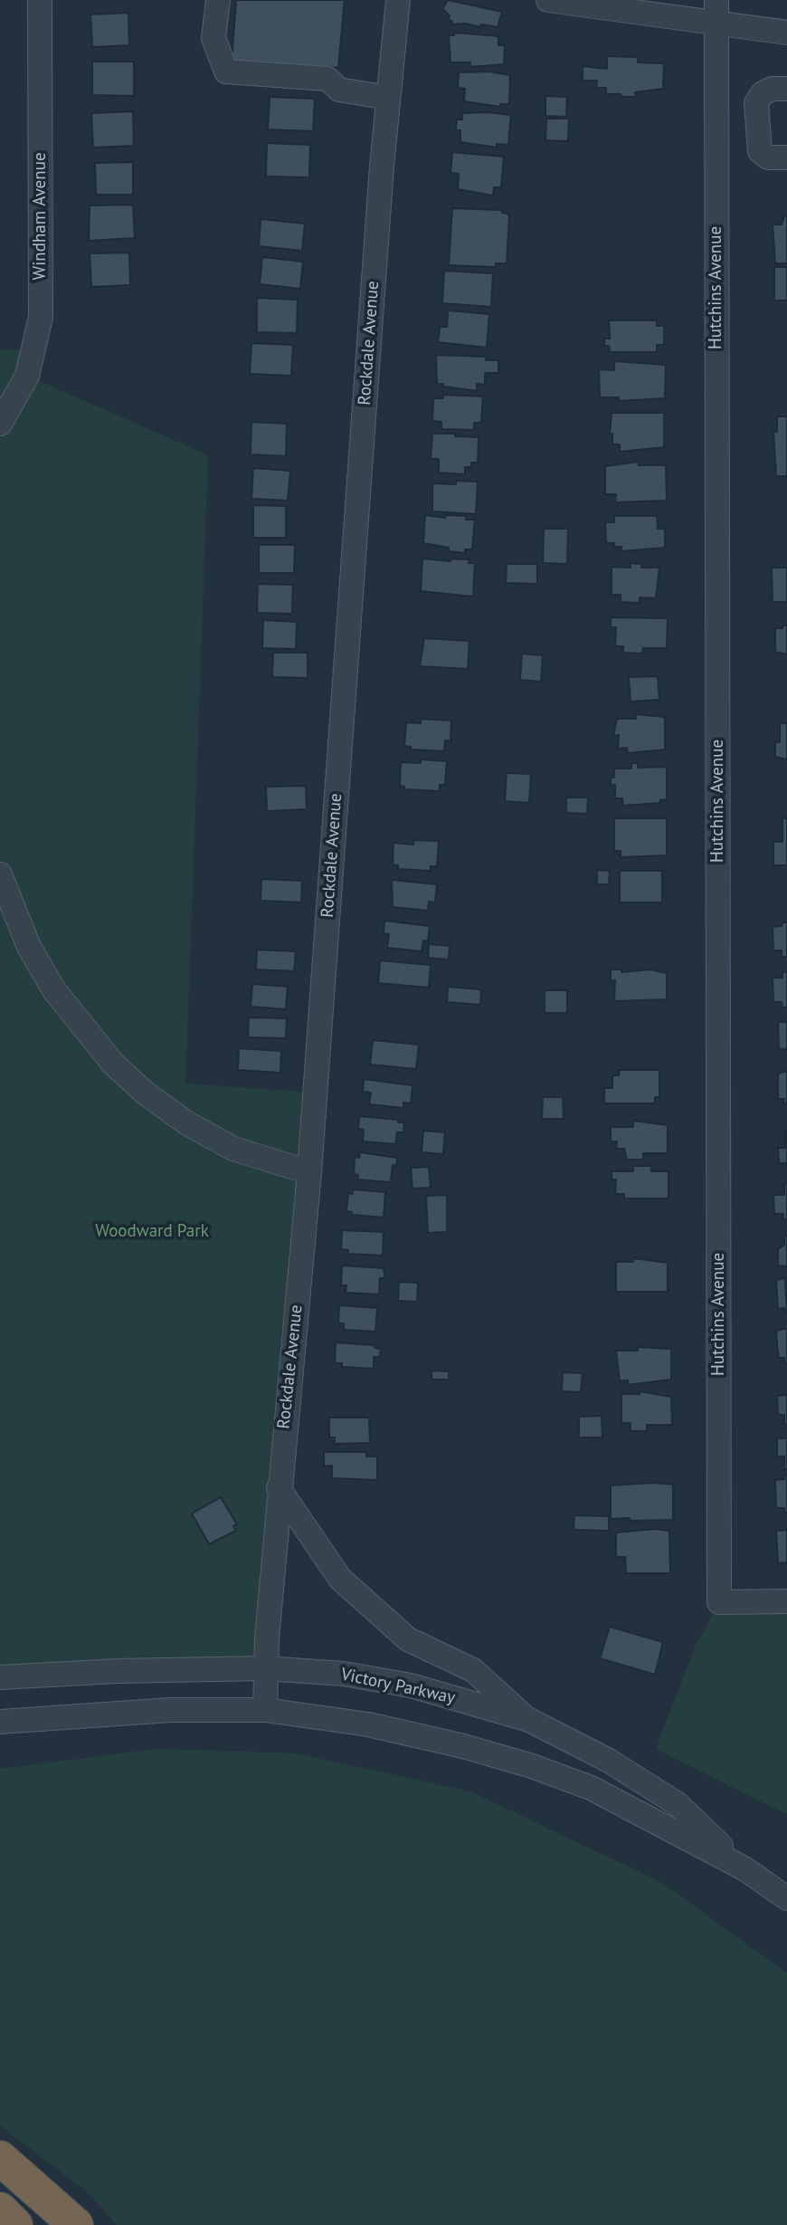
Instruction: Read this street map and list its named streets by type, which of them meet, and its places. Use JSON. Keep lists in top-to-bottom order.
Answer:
{
  "streets": {
    "street": [
      "Windham Avenue",
      "Hutchins Avenue",
      "Rockdale Avenue",
      "Victory Parkway"
    ]
  },
  "crossings": [
    ["Rockdale Avenue", "Victory Parkway"]
  ],
  "parks": ["Woodward Park"]
}
